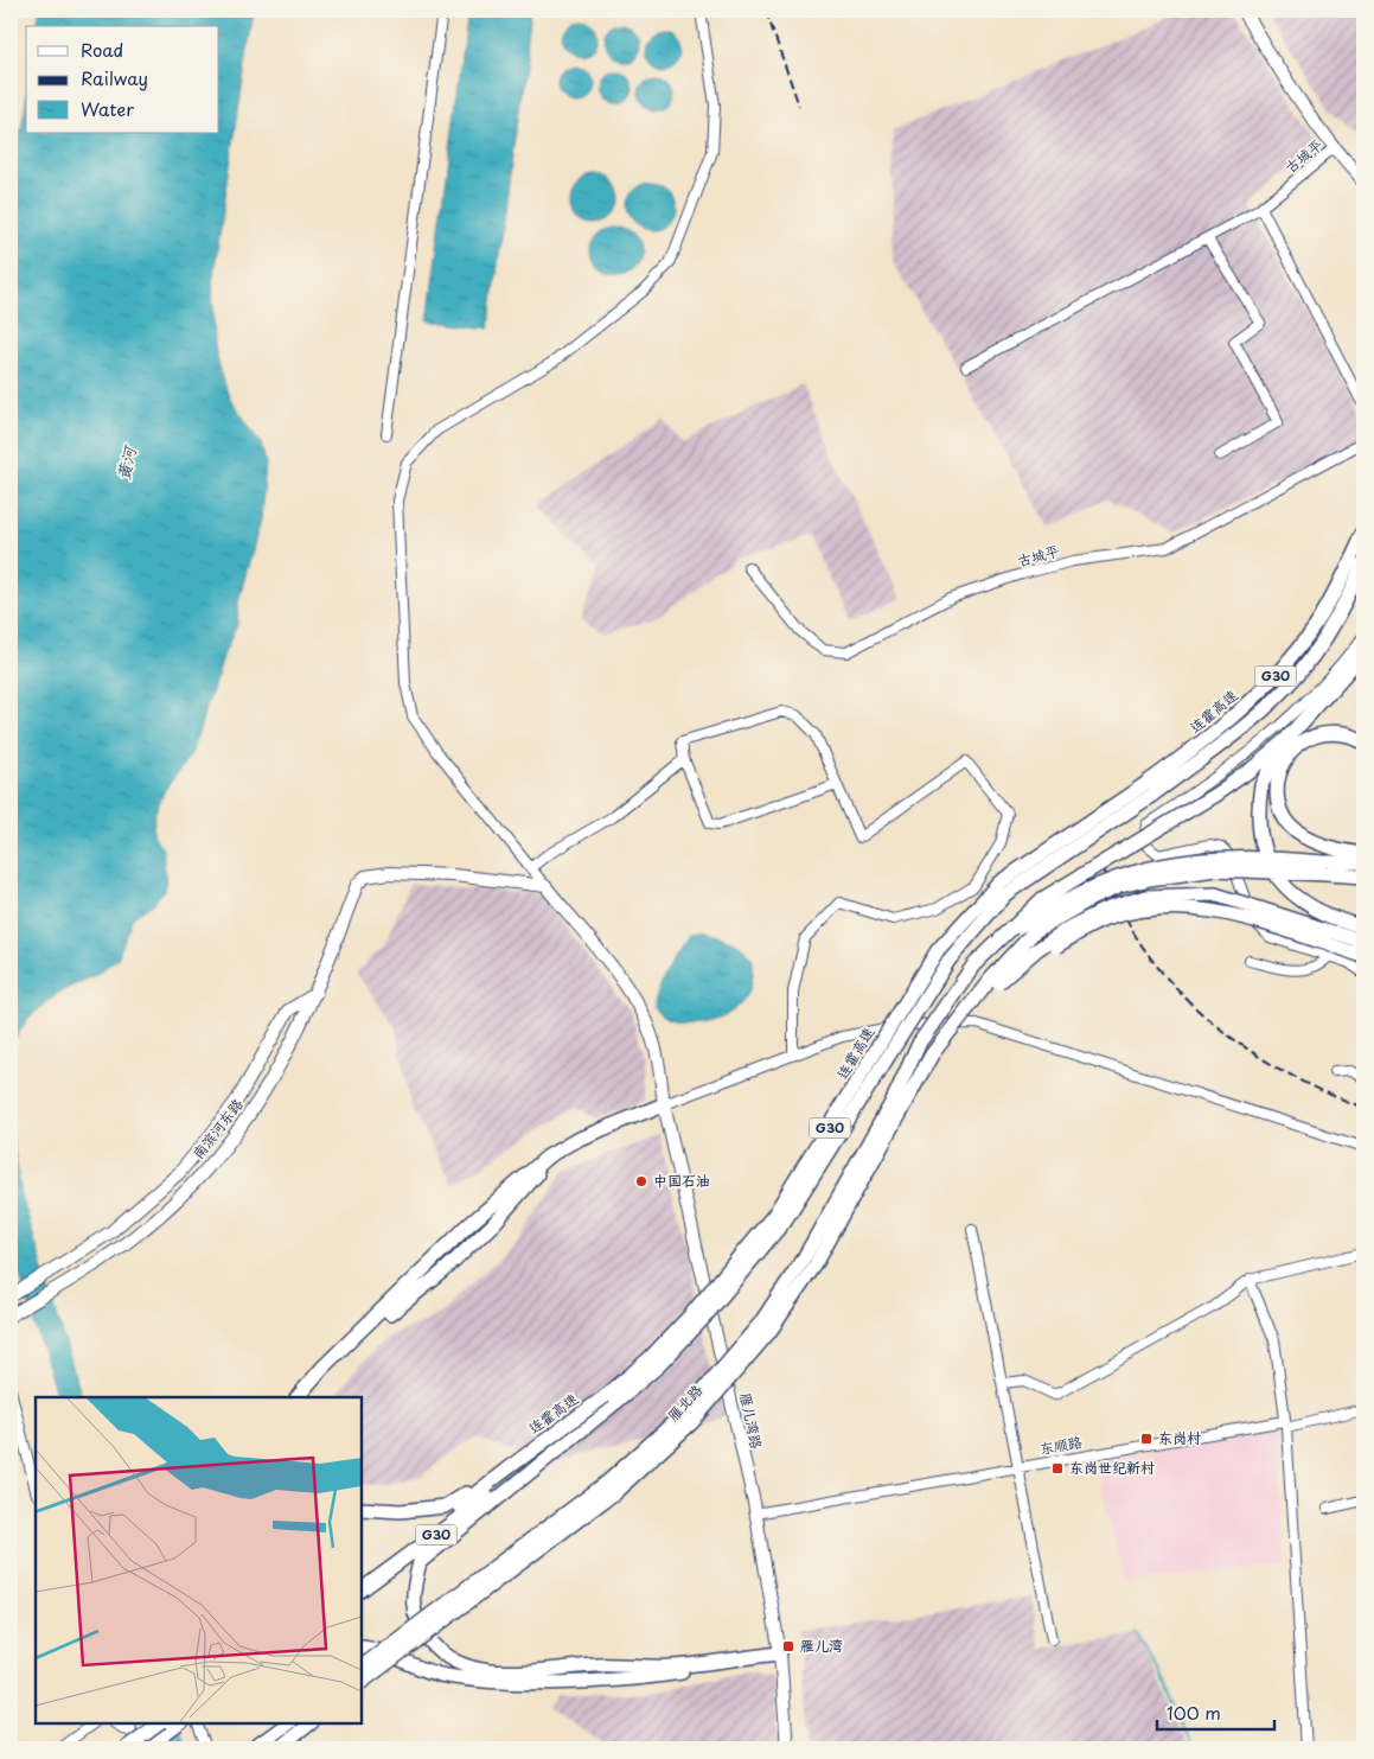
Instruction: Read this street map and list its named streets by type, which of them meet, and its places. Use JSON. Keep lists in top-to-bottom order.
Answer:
{
  "streets": {
    "highway": ["G30", "连霍高速", "雁北路"],
    "main road": ["南滨河东路", "雁儿湾路"],
    "street": ["古城平", "东顺路"]
  },
  "crossings": [
    ["南滨河东路", "雁儿湾路"],
    ["雁儿湾路", "东顺路"]
  ],
  "water": ["黄河"],
  "places": {
    "other": ["中国石油"],
    "transit": ["东岗村", "东岗世纪新村", "雁儿湾"]
  },
  "legend": ["Road", "Railway", "Water"],
  "scale_bar": "100 m"
}
